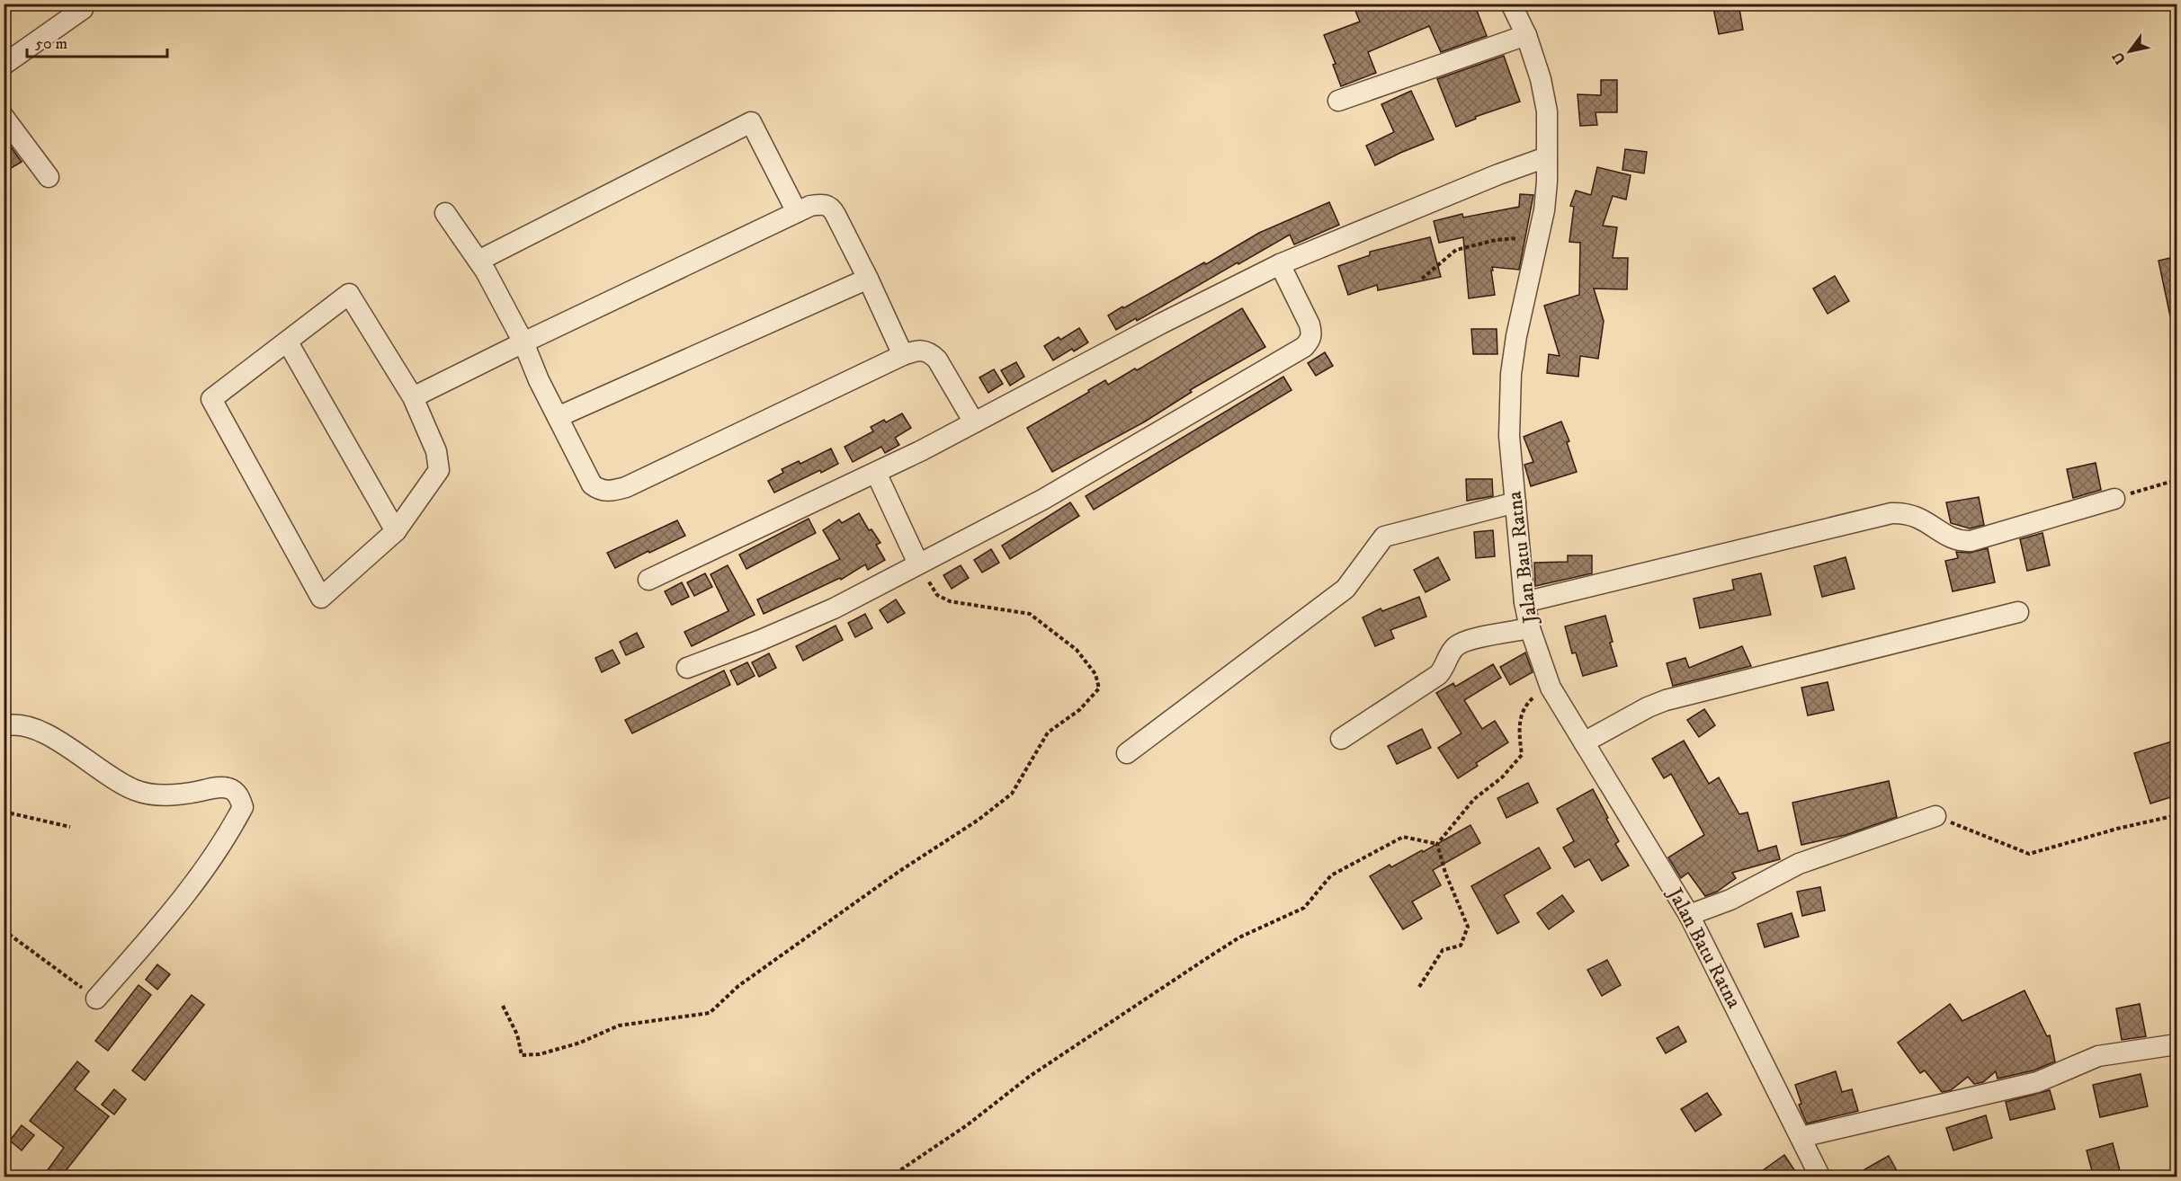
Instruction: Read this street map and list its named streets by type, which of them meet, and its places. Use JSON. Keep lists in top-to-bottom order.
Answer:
{
  "streets": {
    "street": ["Jalan Batu Ratna"]
  },
  "scale_bar": "50 m",
  "north": "bottom left"
}
